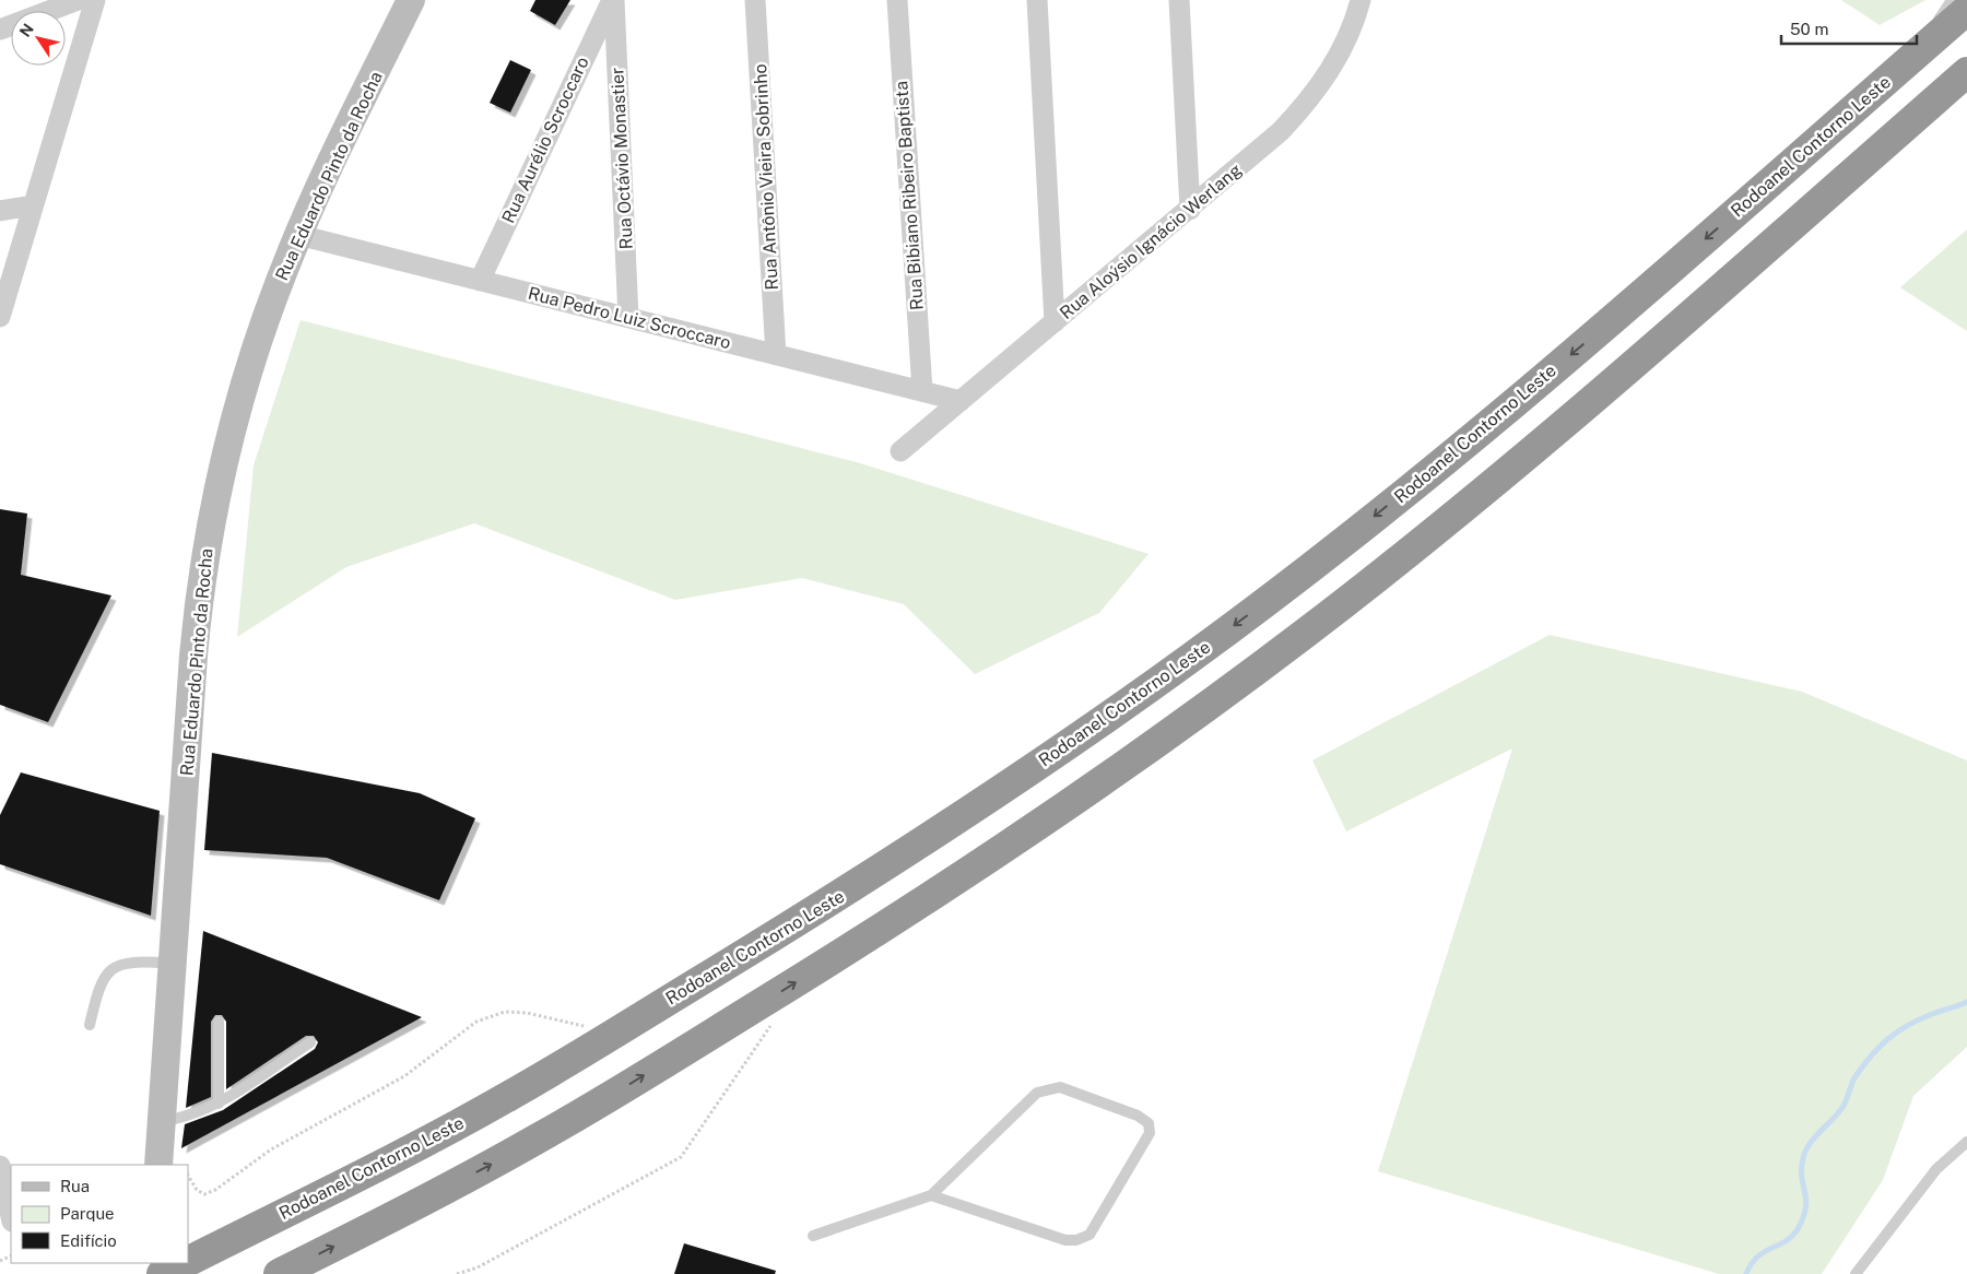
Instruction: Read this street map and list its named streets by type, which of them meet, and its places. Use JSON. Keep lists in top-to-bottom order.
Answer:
{
  "streets": {
    "highway": ["Rodoanel Contorno Leste"],
    "main road": ["Rua Eduardo Pinto da Rocha"],
    "street": [
      "Rua Aurélio Scroccaro",
      "Rua Octávio Monastier",
      "Rua Antônio Vieira Sobrinho",
      "Rua Bibiano Ribeiro Baptista",
      "Rua Aloýsio Ignácio Werlang",
      "Rua Pedro Luiz Scroccaro"
    ]
  },
  "crossings": [
    ["Rua Aurélio Scroccaro", "Rua Octávio Monastier"],
    ["Rua Aurélio Scroccaro", "Rua Pedro Luiz Scroccaro"],
    ["Rua Octávio Monastier", "Rua Pedro Luiz Scroccaro"],
    ["Rua Eduardo Pinto da Rocha", "Rua Pedro Luiz Scroccaro"],
    ["Rua Antônio Vieira Sobrinho", "Rua Pedro Luiz Scroccaro"],
    ["Rua Bibiano Ribeiro Baptista", "Rua Pedro Luiz Scroccaro"],
    ["Rua Aloýsio Ignácio Werlang", "Rua Pedro Luiz Scroccaro"]
  ],
  "legend": ["Rua", "Parque", "Edifício"],
  "scale_bar": "50 m",
  "north": "top left"
}
